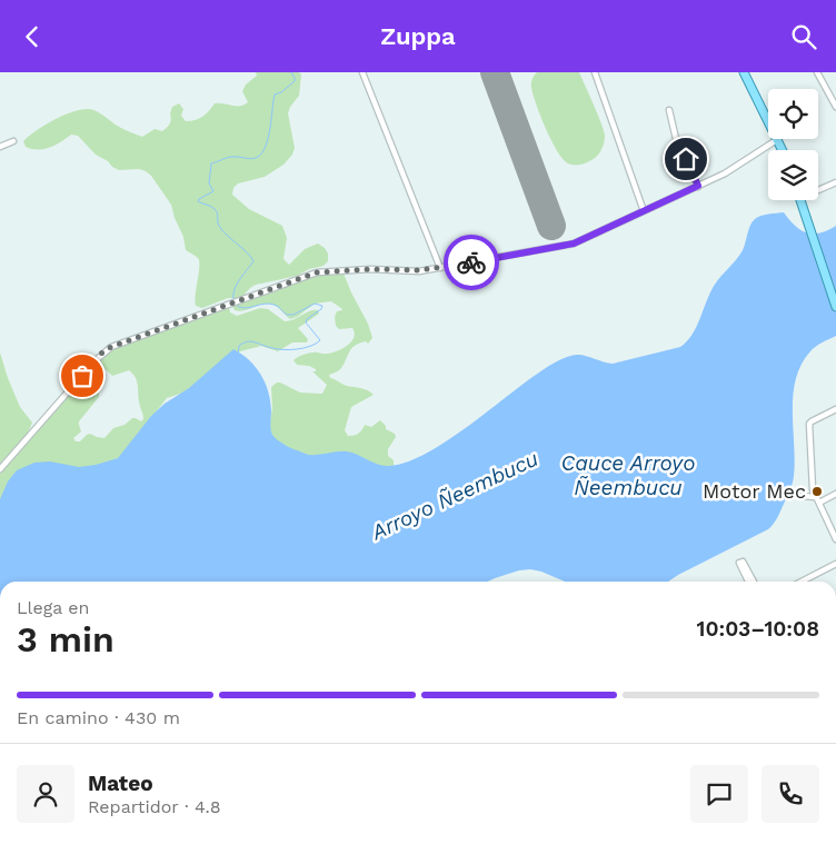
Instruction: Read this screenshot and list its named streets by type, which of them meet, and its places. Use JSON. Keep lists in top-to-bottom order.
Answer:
{
  "water": ["Cauce Arroyo Ñeembucu", "Arroyo Ñeembucu"],
  "places": ["Motor Mec"],
  "page": {
    "header": "Zuppa",
    "heading": ["3 min", "Llega en", "10:03–10:08"],
    "panel": ["Mateo", "Repartidor · 4.8"],
    "bar": "En camino · 430 m"
  }
}
